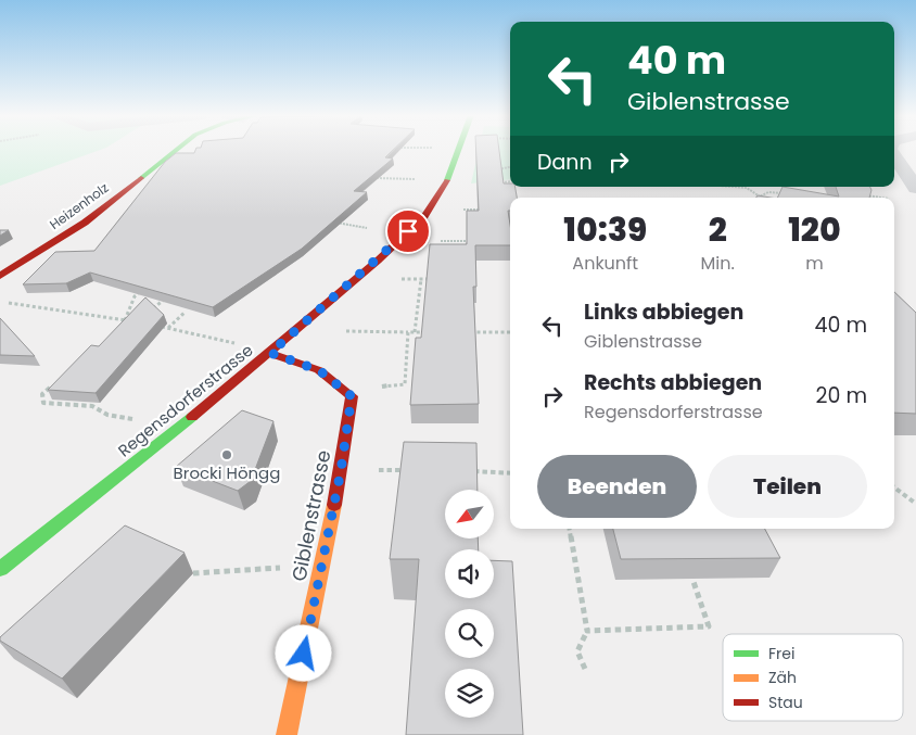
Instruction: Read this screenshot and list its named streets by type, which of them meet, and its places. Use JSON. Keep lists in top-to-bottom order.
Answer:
{
  "streets": {
    "street": ["Heizenholz", "Regensdorferstrasse", "Giblenstrasse"]
  },
  "places": ["Brocki Höngg"],
  "legend": ["Frei", "Zäh", "Stau"],
  "north": "bottom left",
  "page": {
    "turn": ["40 m", "Giblenstrasse"],
    "then": "Dann",
    "eta": [
      "10:39",
      "Ankunft",
      "2",
      "Min.",
      "120",
      "m"
    ],
    "list": [
      {
        "name": "Links abbiegen",
        "note": "Giblenstrasse",
        "value": "40 m"
      },
      {
        "name": "Rechts abbiegen",
        "note": "Regensdorferstrasse",
        "value": "20 m"
      }
    ],
    "buttons": ["Beenden", "Teilen"]
  }
}
